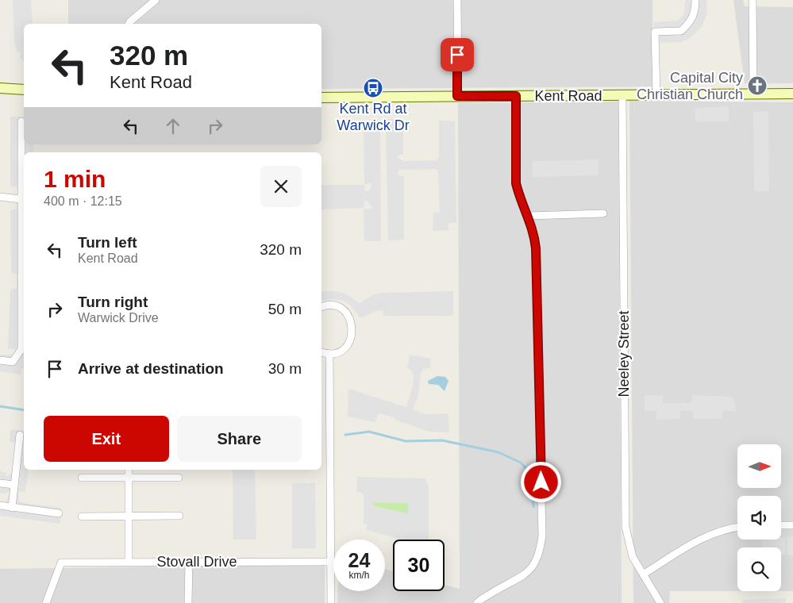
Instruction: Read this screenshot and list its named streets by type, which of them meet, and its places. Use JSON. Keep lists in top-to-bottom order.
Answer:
{
  "streets": {
    "street": ["Kent Road", "Neeley Street", "Stovall Drive"]
  },
  "crossings": [
    ["Kent Road", "Neeley Street"]
  ],
  "places": {
    "church": ["Capital City Christian Church"],
    "bus stop": ["Kent Rd at Warwick Dr"]
  },
  "north": "right",
  "page": {
    "turn": ["320 m", "Kent Road"],
    "heading": ["1 min", "400 m · 12:15"],
    "list": [
      {
        "name": "Turn left",
        "note": "Kent Road",
        "value": "320 m"
      },
      {
        "name": "Turn right",
        "note": "Warwick Drive",
        "value": "50 m"
      },
      {
        "name": "Arrive at destination",
        "value": "30 m"
      }
    ],
    "buttons": ["Exit", "Share"],
    "speed": "24 km/h",
    "limit": "30"
  }
}
